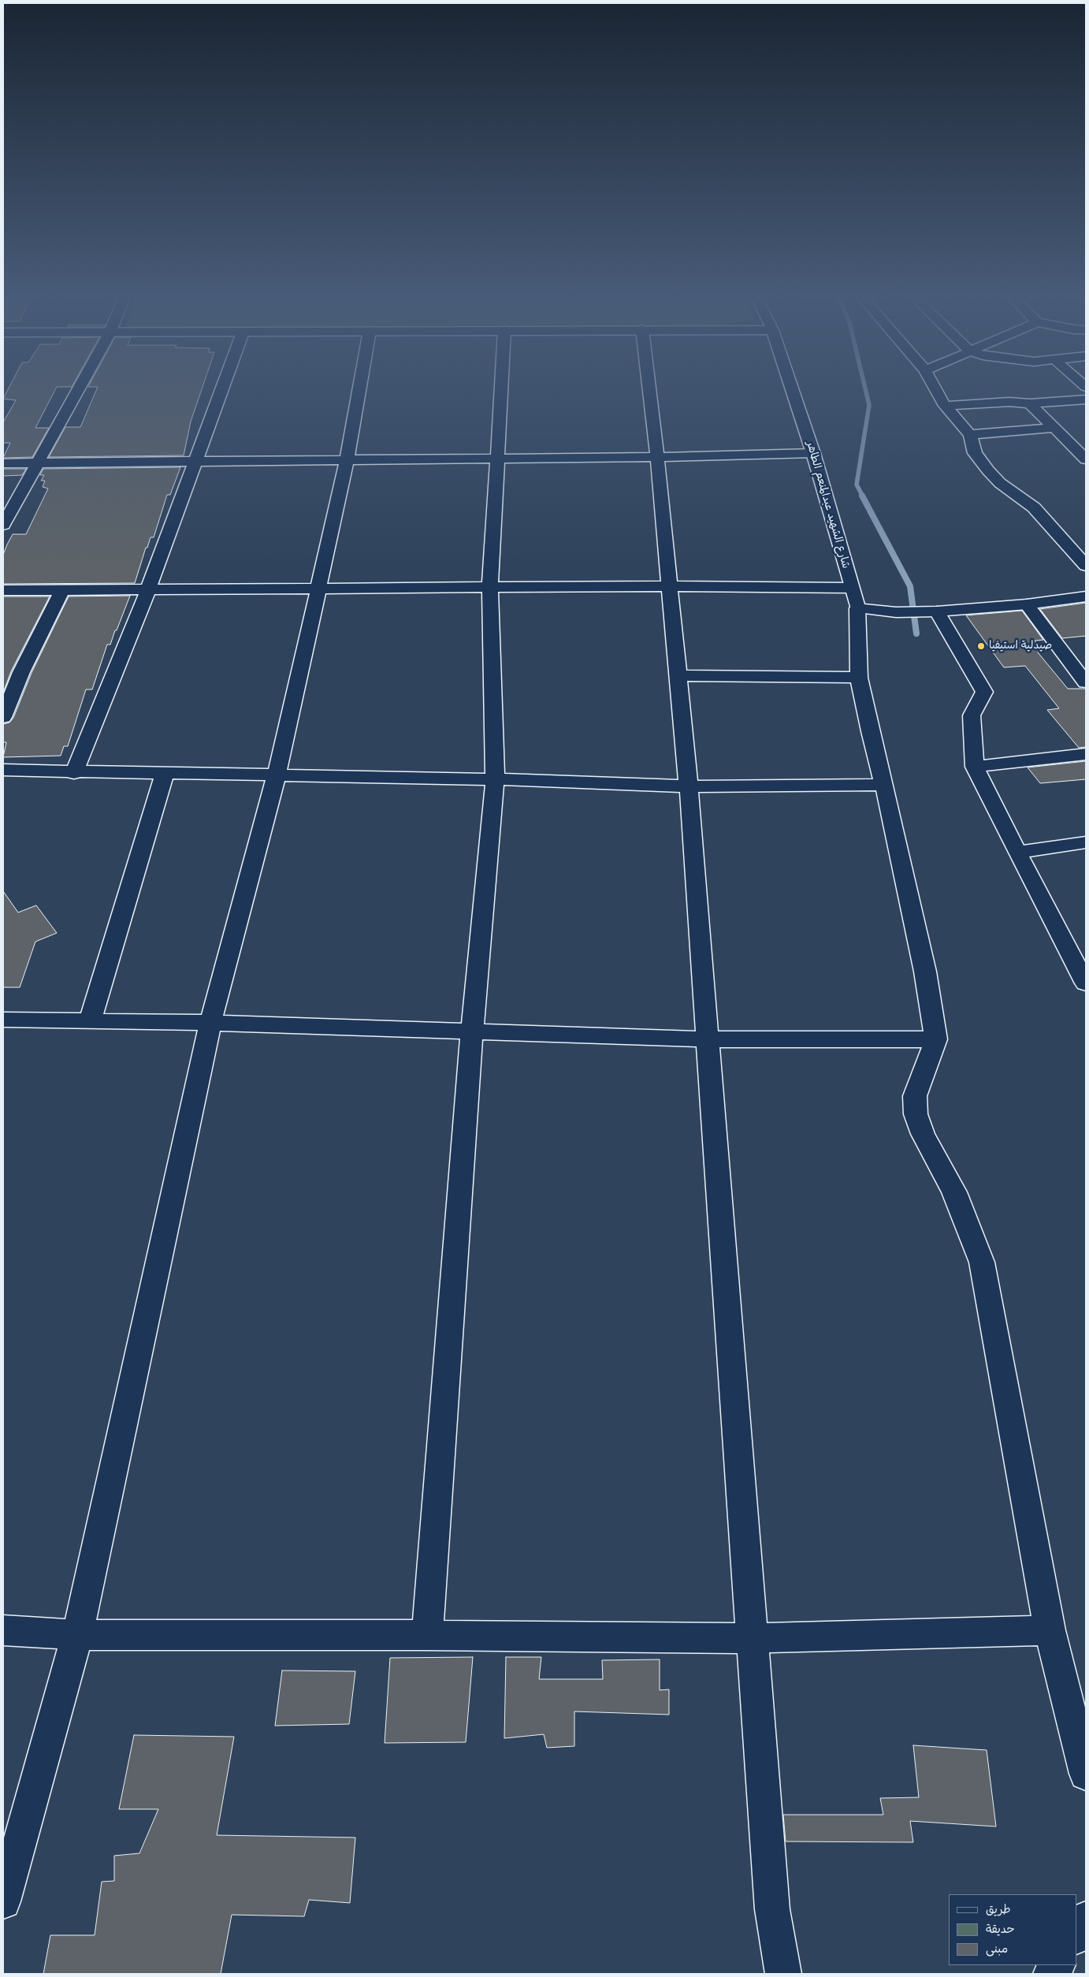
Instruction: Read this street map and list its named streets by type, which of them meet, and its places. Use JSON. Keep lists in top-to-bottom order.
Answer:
{
  "streets": {
    "street": ["شارع الشهيد عبدالمنعم الطاهر"]
  },
  "places": ["صيدلية استيفيا"],
  "legend": ["طريق", "حديقة", "مبنى"]
}
